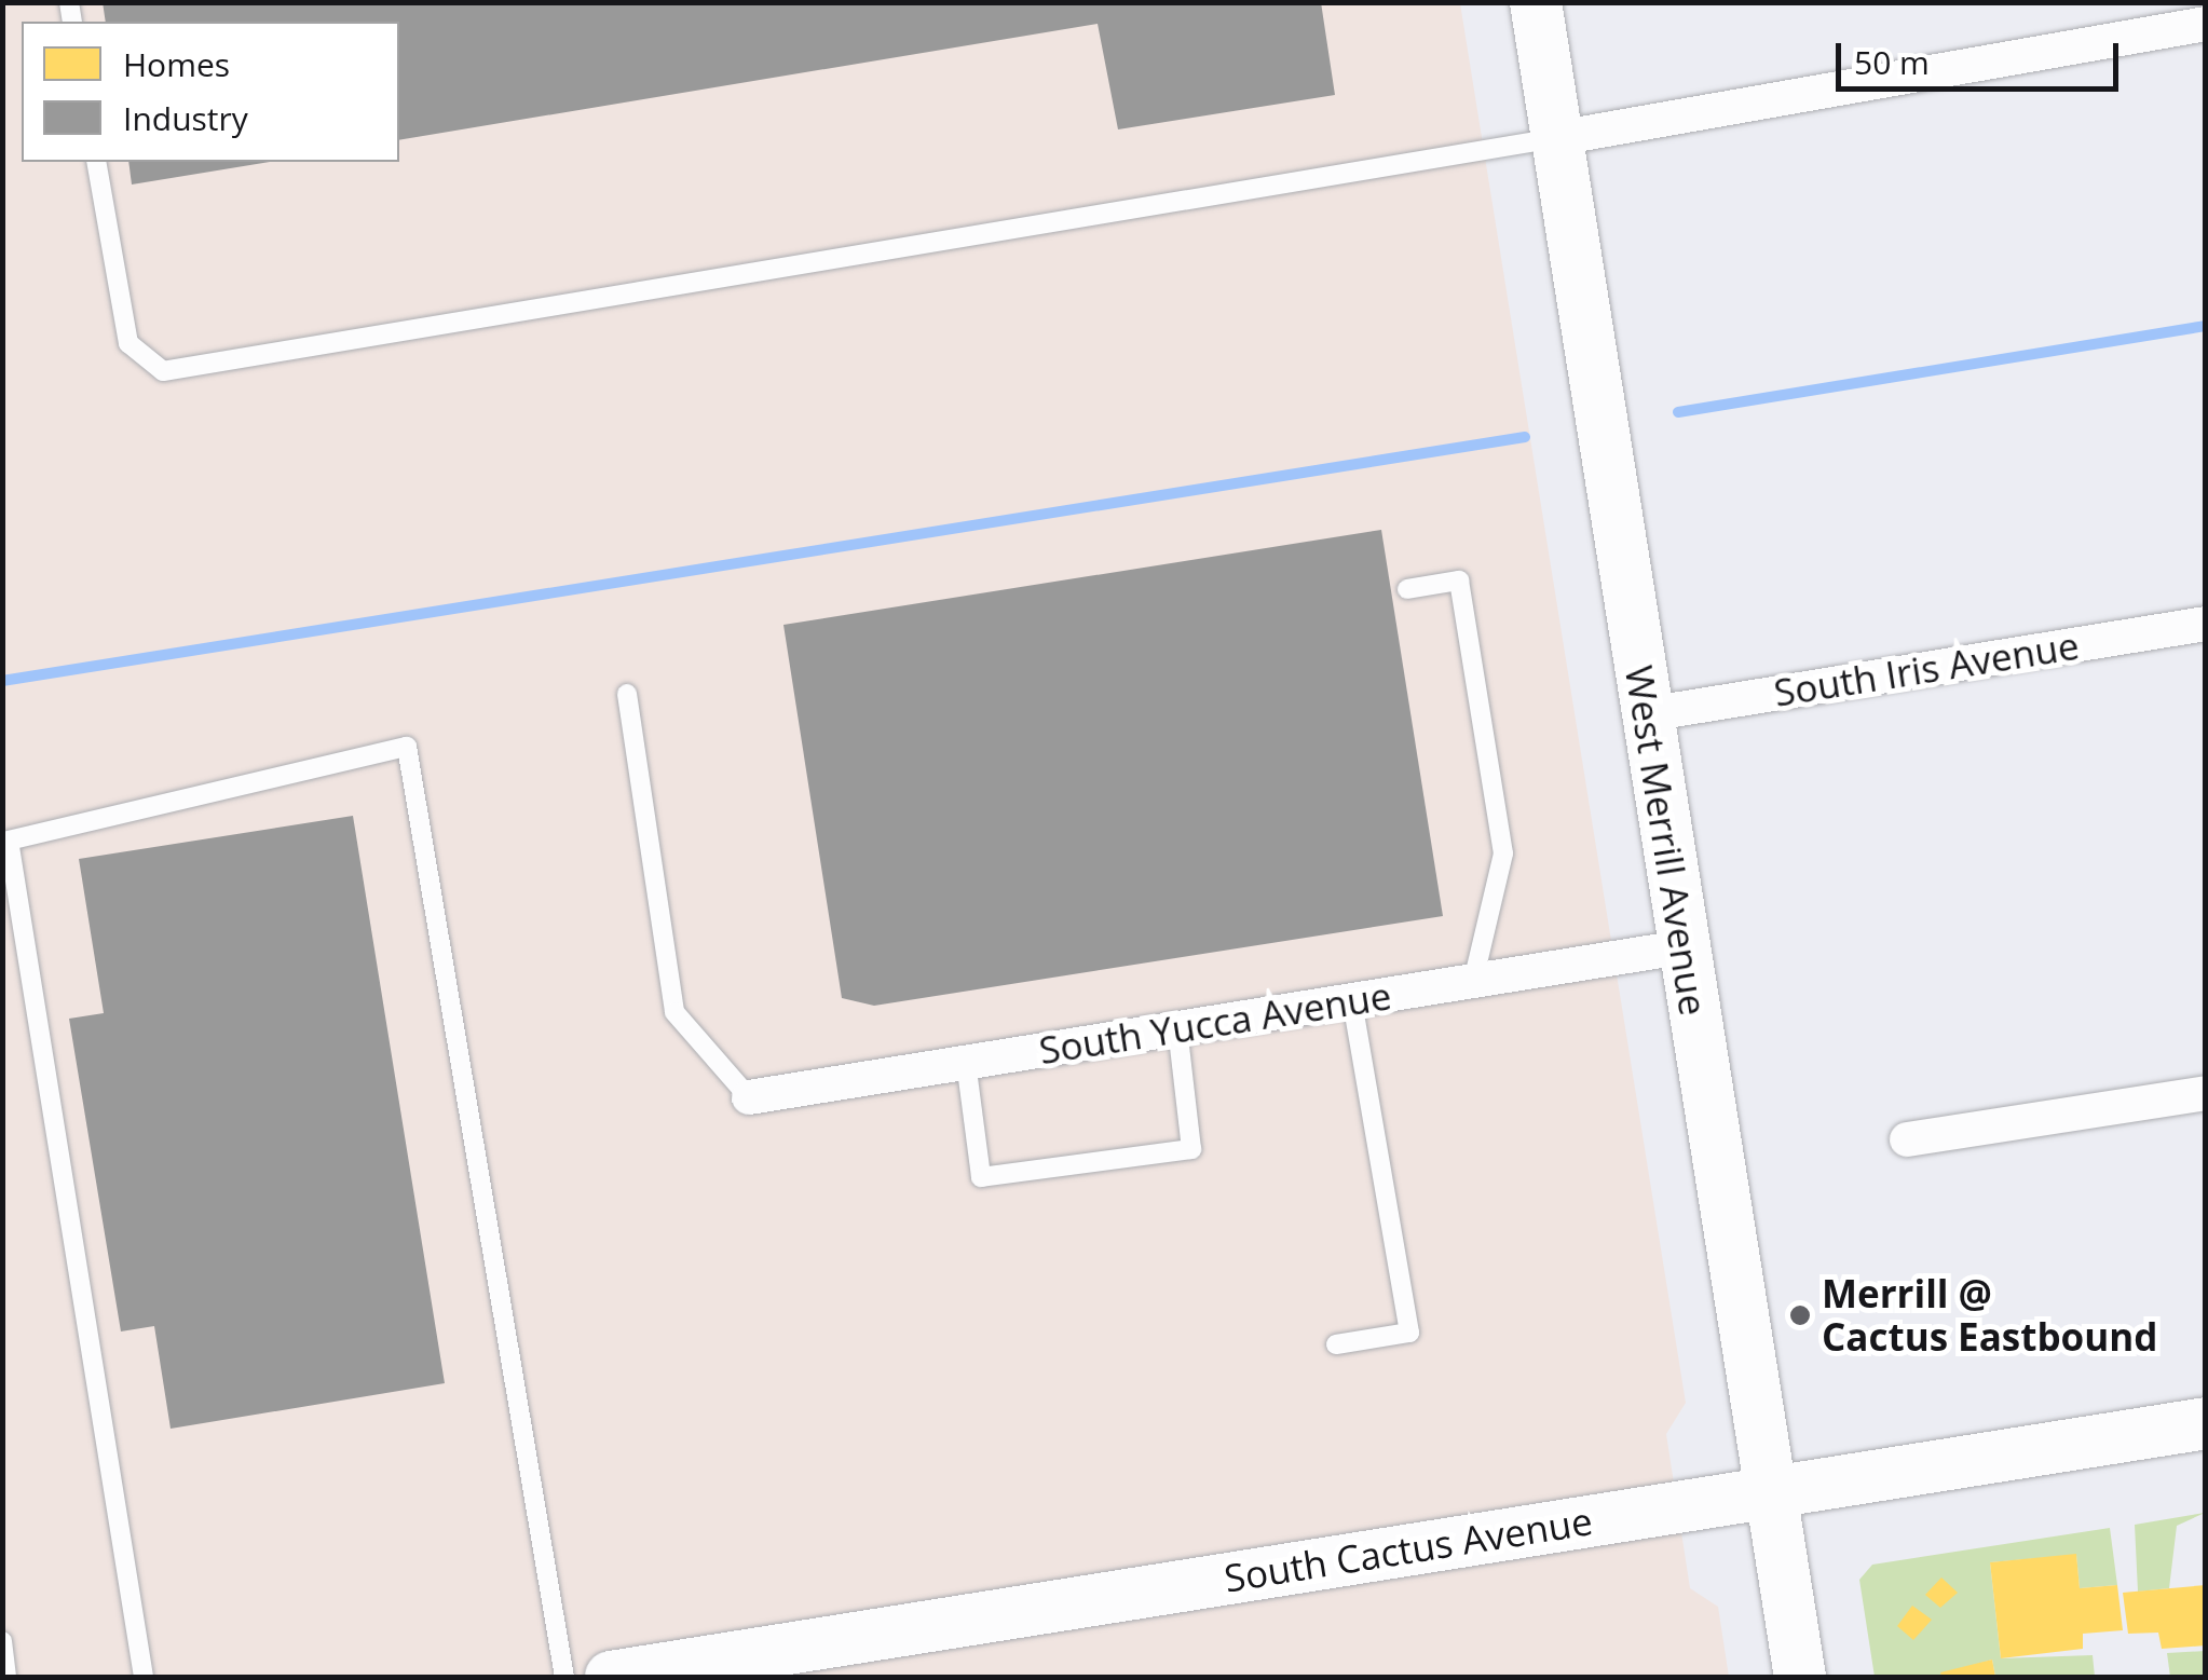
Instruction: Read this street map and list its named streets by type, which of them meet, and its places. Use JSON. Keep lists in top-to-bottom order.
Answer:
{
  "streets": {
    "main road": ["West Merrill Avenue", "South Cactus Avenue"],
    "street": ["South Iris Avenue", "South Yucca Avenue"]
  },
  "crossings": [
    ["South Iris Avenue", "West Merrill Avenue"],
    ["West Merrill Avenue", "South Yucca Avenue"],
    ["West Merrill Avenue", "South Cactus Avenue"]
  ],
  "places": ["Merrill @ Cactus Eastbound"],
  "legend": ["Homes", "Industry"],
  "scale_bar": "50 m"
}
